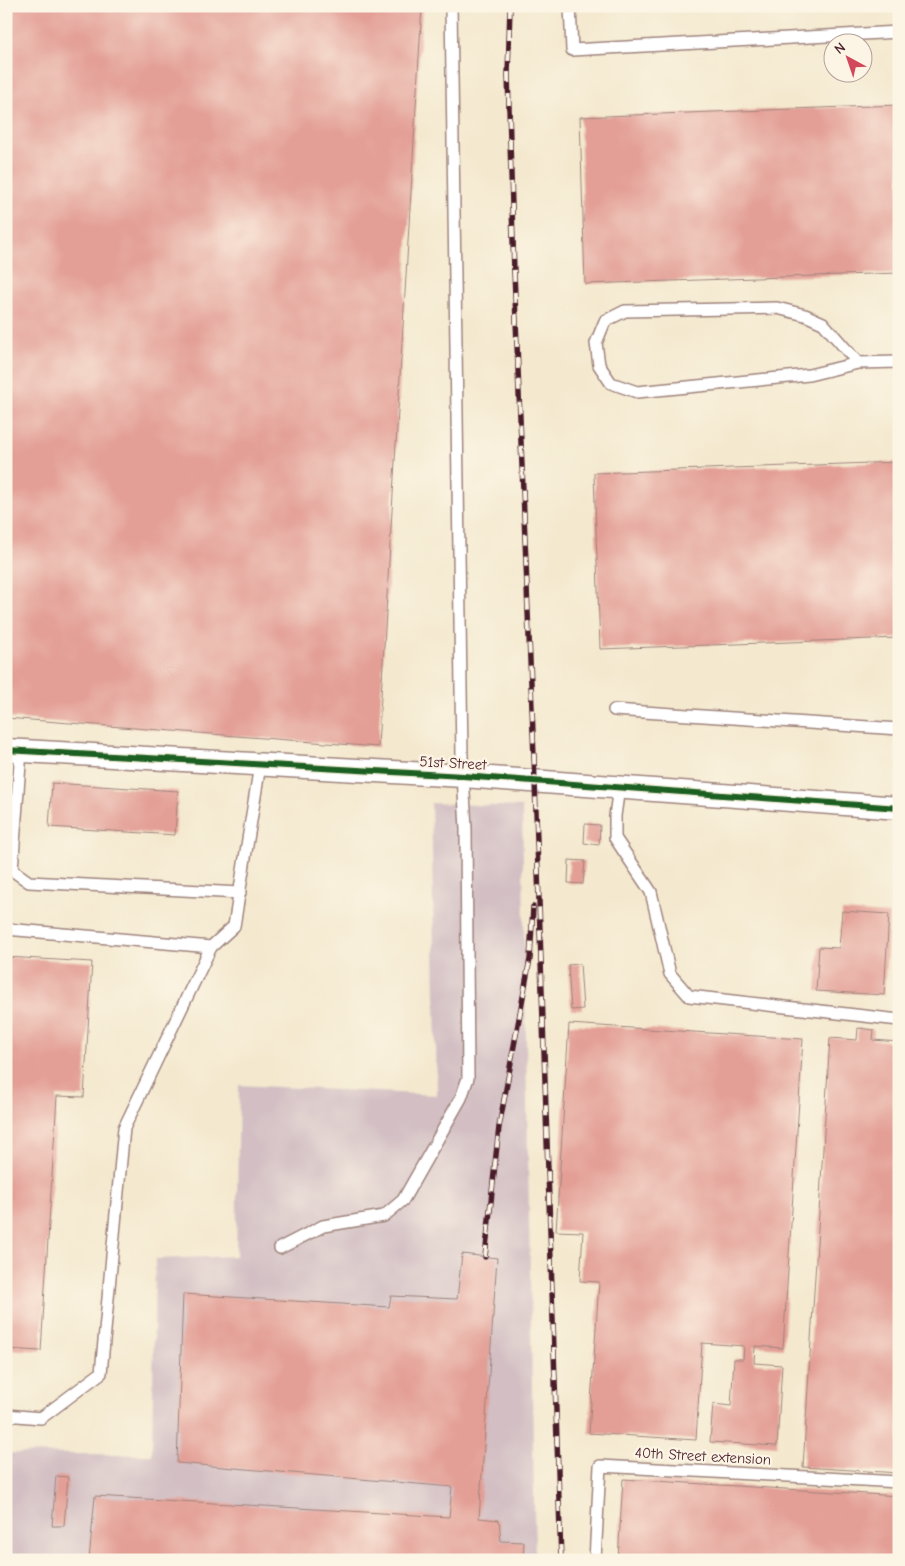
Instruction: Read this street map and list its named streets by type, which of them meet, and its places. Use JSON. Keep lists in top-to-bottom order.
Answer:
{
  "streets": {
    "street": ["51st Street"],
    "lane": ["40th Street extension"]
  },
  "north": "top left"
}
